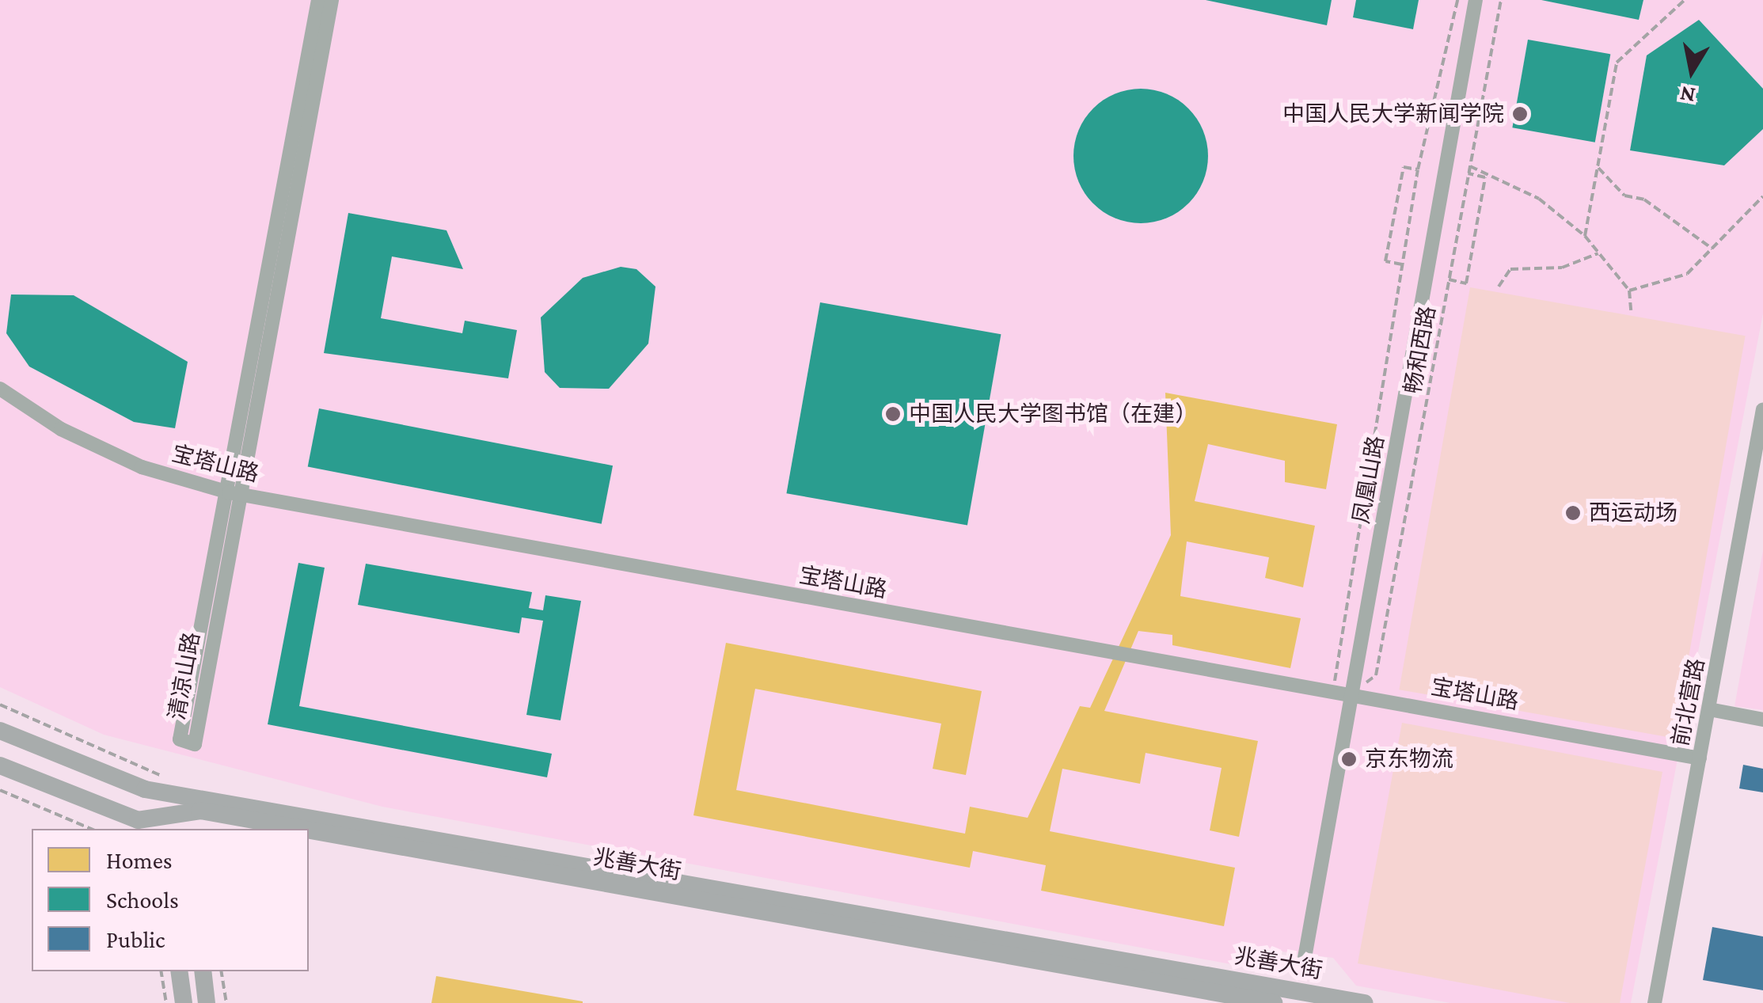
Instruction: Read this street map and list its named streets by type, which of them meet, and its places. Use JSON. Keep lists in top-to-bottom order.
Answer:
{
  "streets": {
    "main road": ["兆善大街"],
    "street": [
      "宝塔山路",
      "凤凰山路",
      "清凉山路",
      "前北营路"
    ],
    "path": ["畅和西路"]
  },
  "crossings": [
    ["畅和西路", "宝塔山路"],
    ["畅和西路", "凤凰山路"],
    ["宝塔山路", "凤凰山路"],
    ["宝塔山路", "清凉山路"],
    ["宝塔山路", "前北营路"]
  ],
  "places": [
    "中国人民大学新闻学院",
    "中国人民大学图书馆（在建）",
    "西运动场",
    "京东物流"
  ],
  "legend": ["Homes", "Schools", "Public"],
  "north": "bottom"
}
